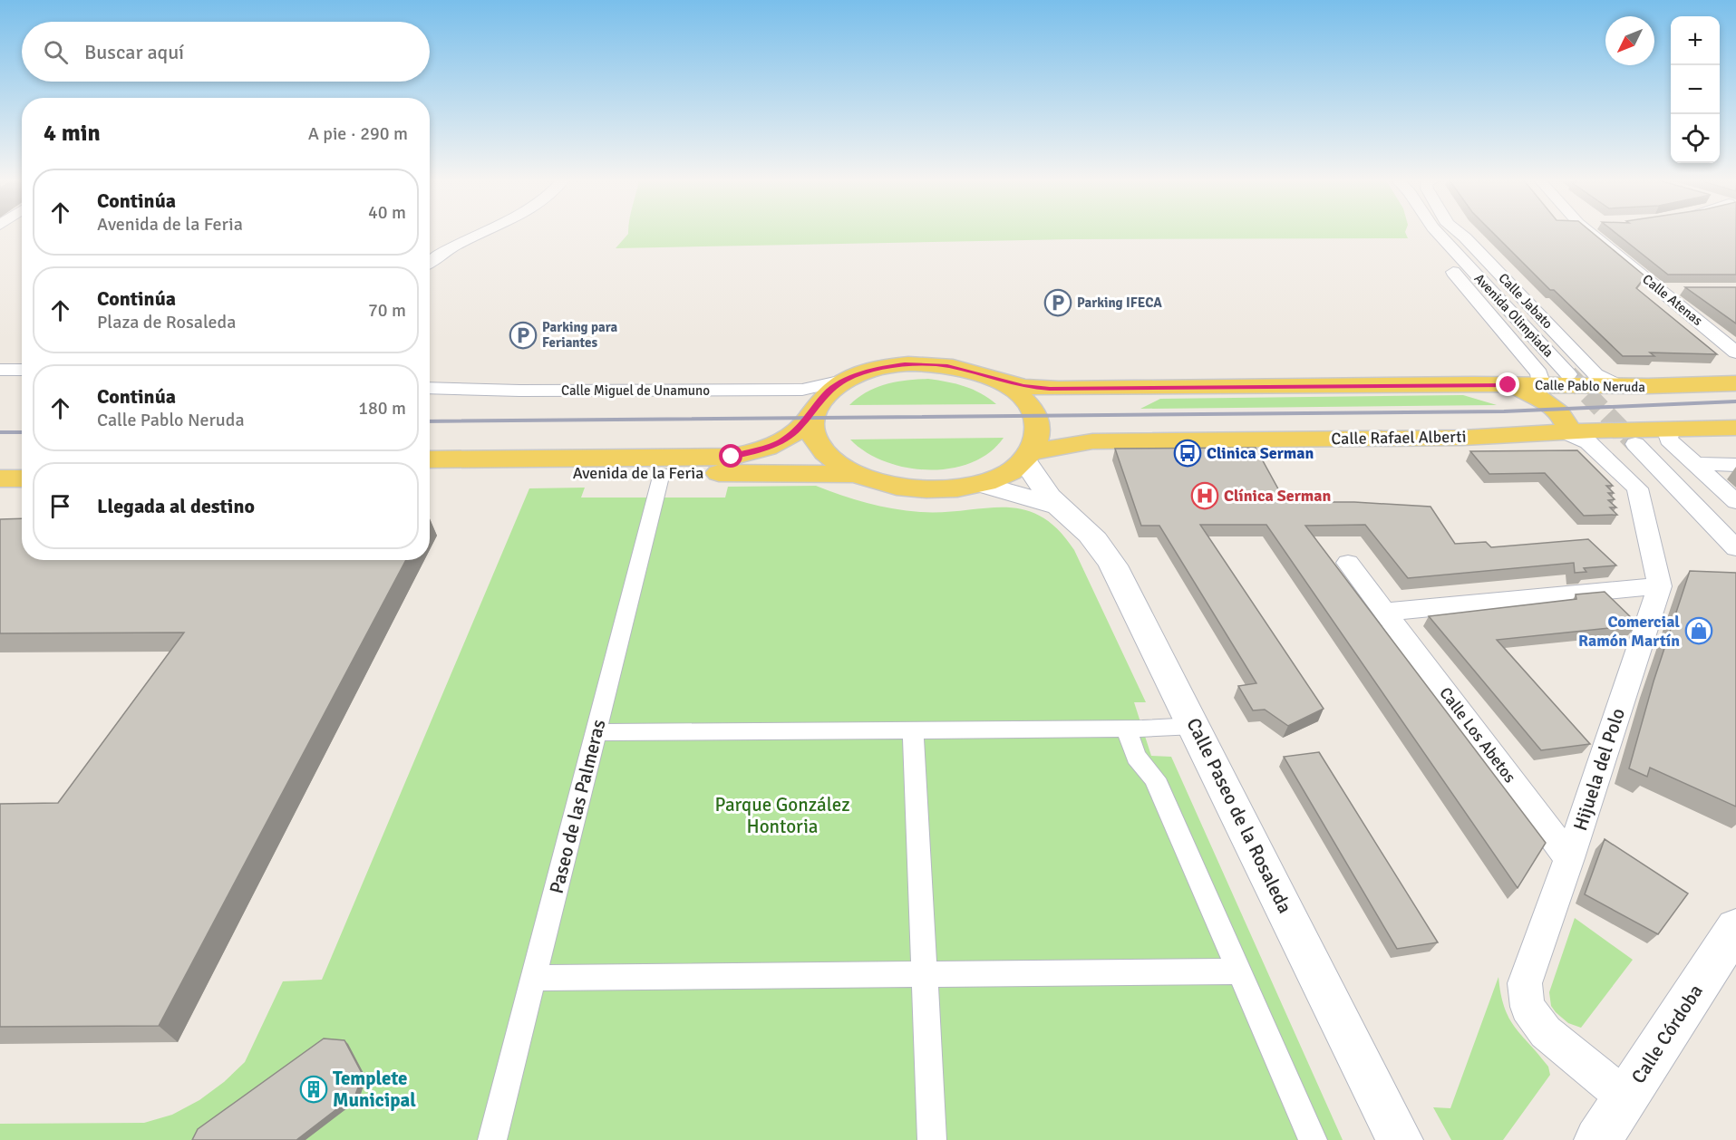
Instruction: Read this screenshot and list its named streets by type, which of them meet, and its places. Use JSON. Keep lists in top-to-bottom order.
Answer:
{
  "streets": {
    "main road": ["Calle Pablo Neruda", "Calle Rafael Alberti", "Avenida de la Feria"],
    "street": [
      "Calle Atenas",
      "Calle Jabato",
      "Avenida Olimpiada",
      "Calle Miguel de Unamuno",
      "Calle Los Abetos",
      "Hijuela del Polo",
      "Paseo de las Palmeras",
      "Calle Paseo de la Rosaleda",
      "Calle Córdoba"
    ]
  },
  "crossings": [
    ["Calle Jabato", "Calle Pablo Neruda"],
    ["Calle Pablo Neruda", "Calle Miguel de Unamuno"],
    ["Calle Pablo Neruda", "Calle Rafael Alberti"],
    ["Calle Pablo Neruda", "Avenida de la Feria"],
    ["Calle Pablo Neruda", "Calle Paseo de la Rosaleda"],
    ["Calle Miguel de Unamuno", "Calle Rafael Alberti"],
    ["Calle Miguel de Unamuno", "Avenida de la Feria"],
    ["Calle Miguel de Unamuno", "Calle Paseo de la Rosaleda"],
    ["Calle Rafael Alberti", "Avenida de la Feria"],
    ["Calle Rafael Alberti", "Calle Paseo de la Rosaleda"],
    ["Avenida de la Feria", "Paseo de las Palmeras"],
    ["Avenida de la Feria", "Calle Paseo de la Rosaleda"],
    ["Calle Los Abetos", "Hijuela del Polo"],
    ["Hijuela del Polo", "Calle Córdoba"]
  ],
  "parks": ["Parque González Hontoria"],
  "places": {
    "parking": ["Parking IFECA", "Parking para Feriantes"],
    "bus stop": ["Clinica Serman"],
    "hospital": ["Clínica Serman"],
    "shop": ["Comercial Ramón Martín"],
    "building": ["Templete Municipal"]
  },
  "north": "bottom left",
  "page": {
    "map_buttons": ["+", "−"],
    "search": "Buscar aquí",
    "heading": ["4 min", "A pie · 290 m"],
    "list": [
      ["Continúa", "Avenida de la Feria", "40 m"],
      ["Continúa", "Plaza de Rosaleda", "70 m"],
      ["Continúa", "Calle Pablo Neruda", "180 m"],
      "Llegada al destino"
    ]
  }
}
